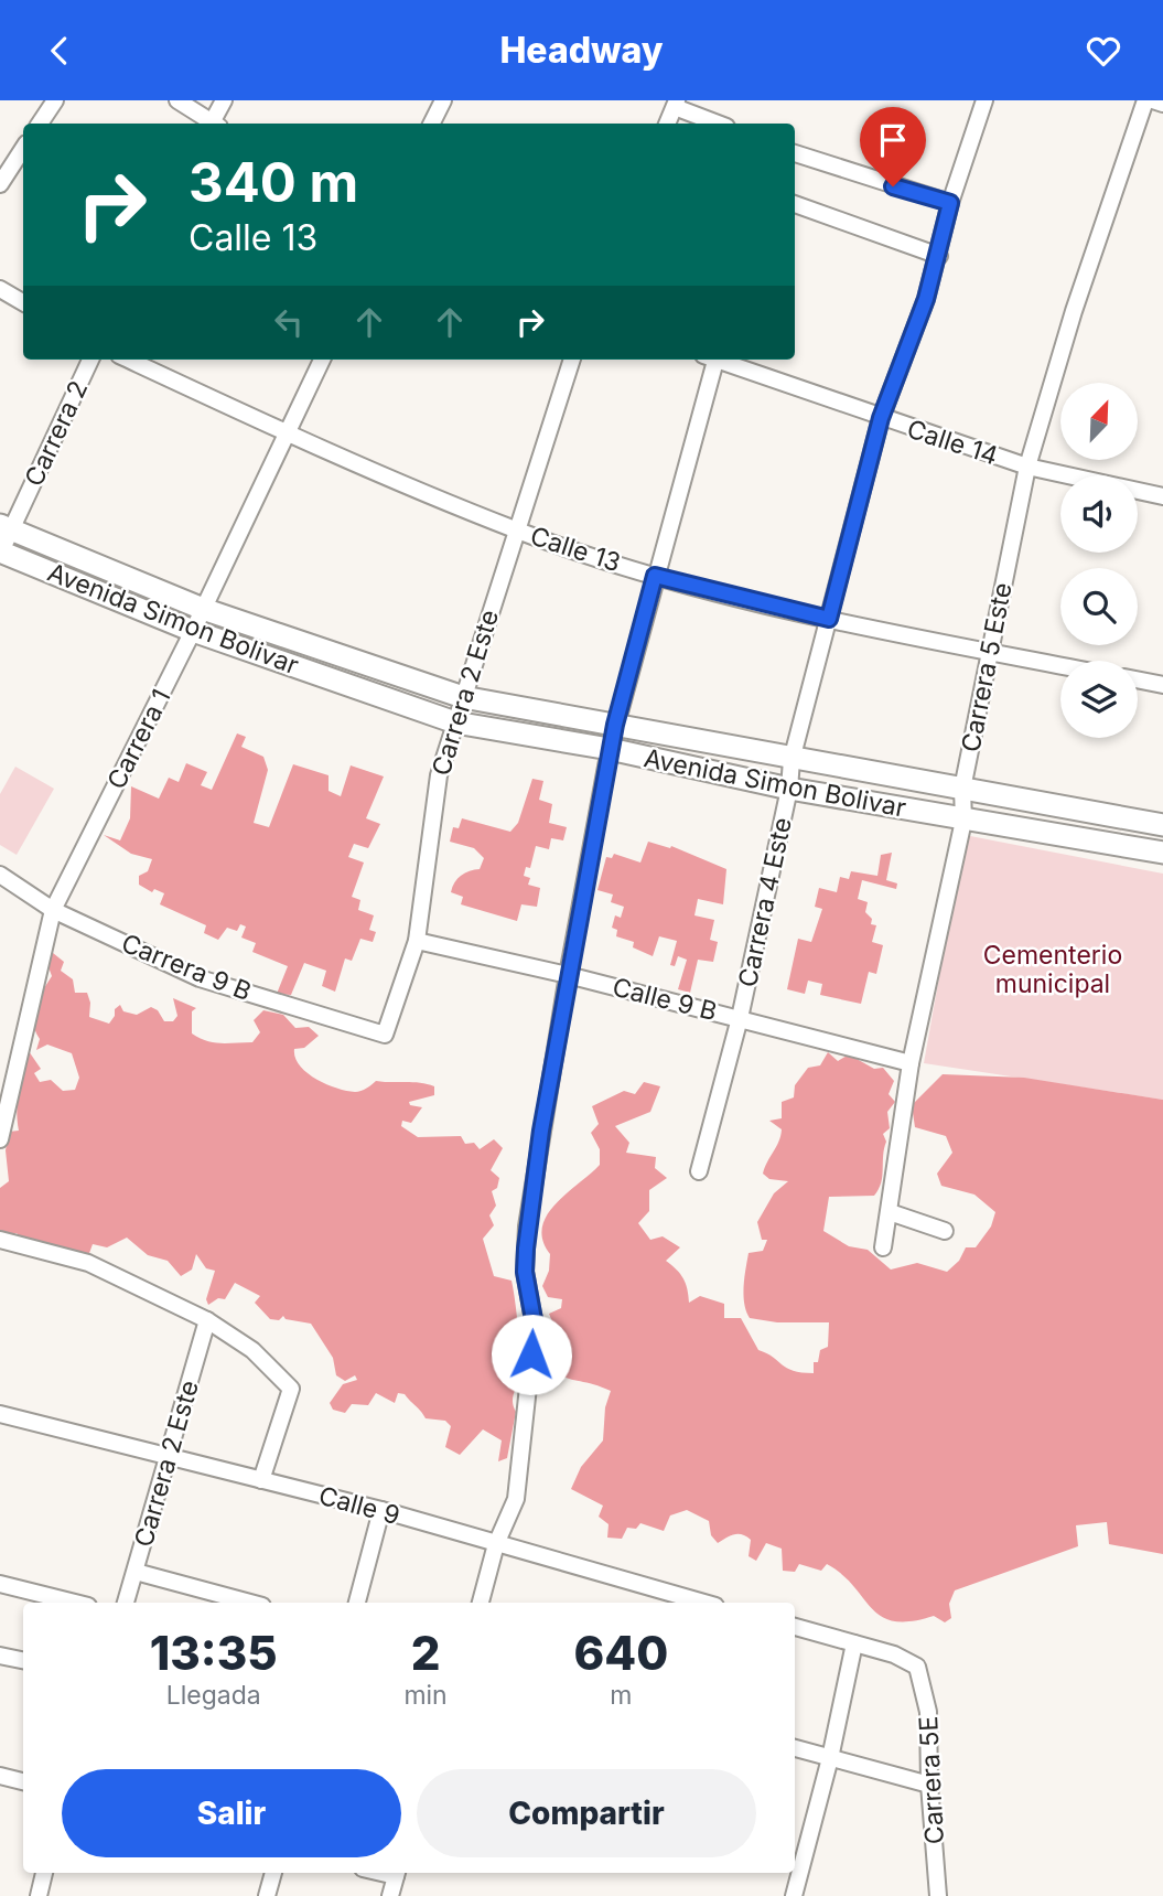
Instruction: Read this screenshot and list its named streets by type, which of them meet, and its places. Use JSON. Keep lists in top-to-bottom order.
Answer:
{
  "streets": {
    "main road": ["Avenida Simon Bolivar"],
    "street": [
      "Carrera 2",
      "Calle 14",
      "Calle 13",
      "Carrera 5 Este",
      "Carrera 2 Este",
      "Carrera 1",
      "Carrera 4 Este",
      "Carrera 9 B",
      "Calle 9 B",
      "Calle 9",
      "Carrera 5E"
    ]
  },
  "crossings": [
    ["Carrera 2", "Avenida Simon Bolivar"],
    ["Calle 14", "Carrera 5 Este"],
    ["Calle 14", "Carrera 4 Este"],
    ["Calle 13", "Carrera 5 Este"],
    ["Calle 13", "Carrera 2 Este"],
    ["Calle 13", "Carrera 1"],
    ["Calle 13", "Carrera 4 Este"],
    ["Avenida Simon Bolivar", "Carrera 5 Este"],
    ["Avenida Simon Bolivar", "Carrera 2 Este"],
    ["Avenida Simon Bolivar", "Carrera 1"],
    ["Avenida Simon Bolivar", "Carrera 4 Este"],
    ["Carrera 5 Este", "Calle 9 B"],
    ["Carrera 2 Este", "Carrera 9 B"],
    ["Carrera 2 Este", "Calle 9 B"],
    ["Carrera 2 Este", "Calle 9"],
    ["Carrera 1", "Carrera 9 B"],
    ["Carrera 4 Este", "Calle 9 B"]
  ],
  "parks": ["Cementerio municipal"],
  "north": "top right",
  "page": {
    "header": "Headway",
    "turn": ["340 m", "Calle 13"],
    "eta": [
      "13:35",
      "Llegada",
      "2",
      "min",
      "640",
      "m"
    ],
    "buttons": ["Salir", "Compartir"]
  }
}
